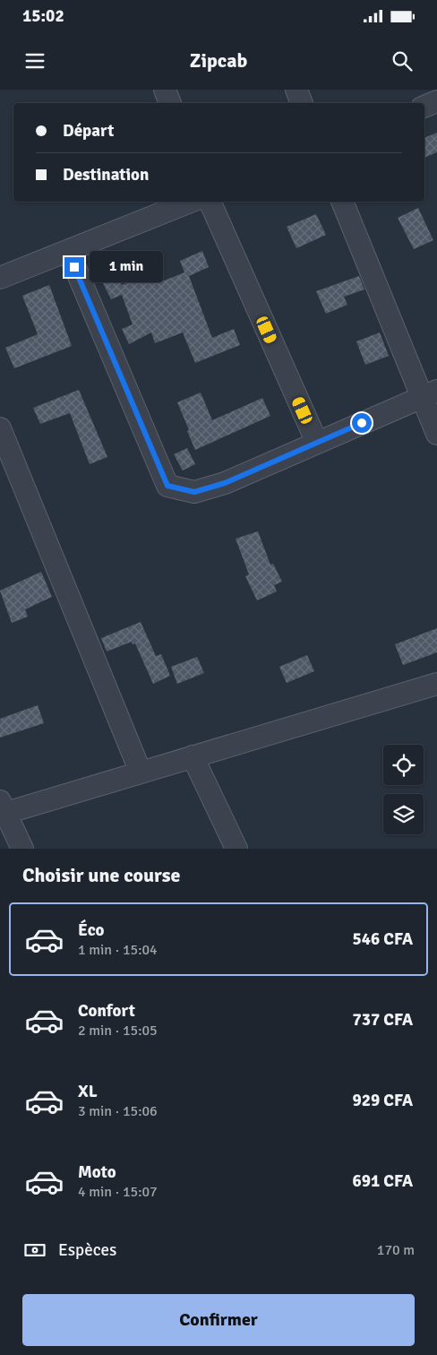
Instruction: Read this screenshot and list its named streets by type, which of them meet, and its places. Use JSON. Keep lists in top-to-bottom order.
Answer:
{
  "page": {
    "status": "15:02",
    "header": "Zipcab",
    "banner": ["Départ", "Destination"],
    "bubble": "1 min",
    "heading": "Choisir une course",
    "list": [
      {
        "name": "Éco",
        "note": "1 min · 15:04",
        "value": "546 CFA"
      },
      {
        "name": "Confort",
        "note": "2 min · 15:05",
        "value": "737 CFA"
      },
      {
        "name": "XL",
        "note": "3 min · 15:06",
        "value": "929 CFA"
      },
      {
        "name": "Moto",
        "note": "4 min · 15:07",
        "value": "691 CFA"
      }
    ],
    "pay": ["Espèces", "170 m"],
    "buttons": "Confirmer"
  }
}
